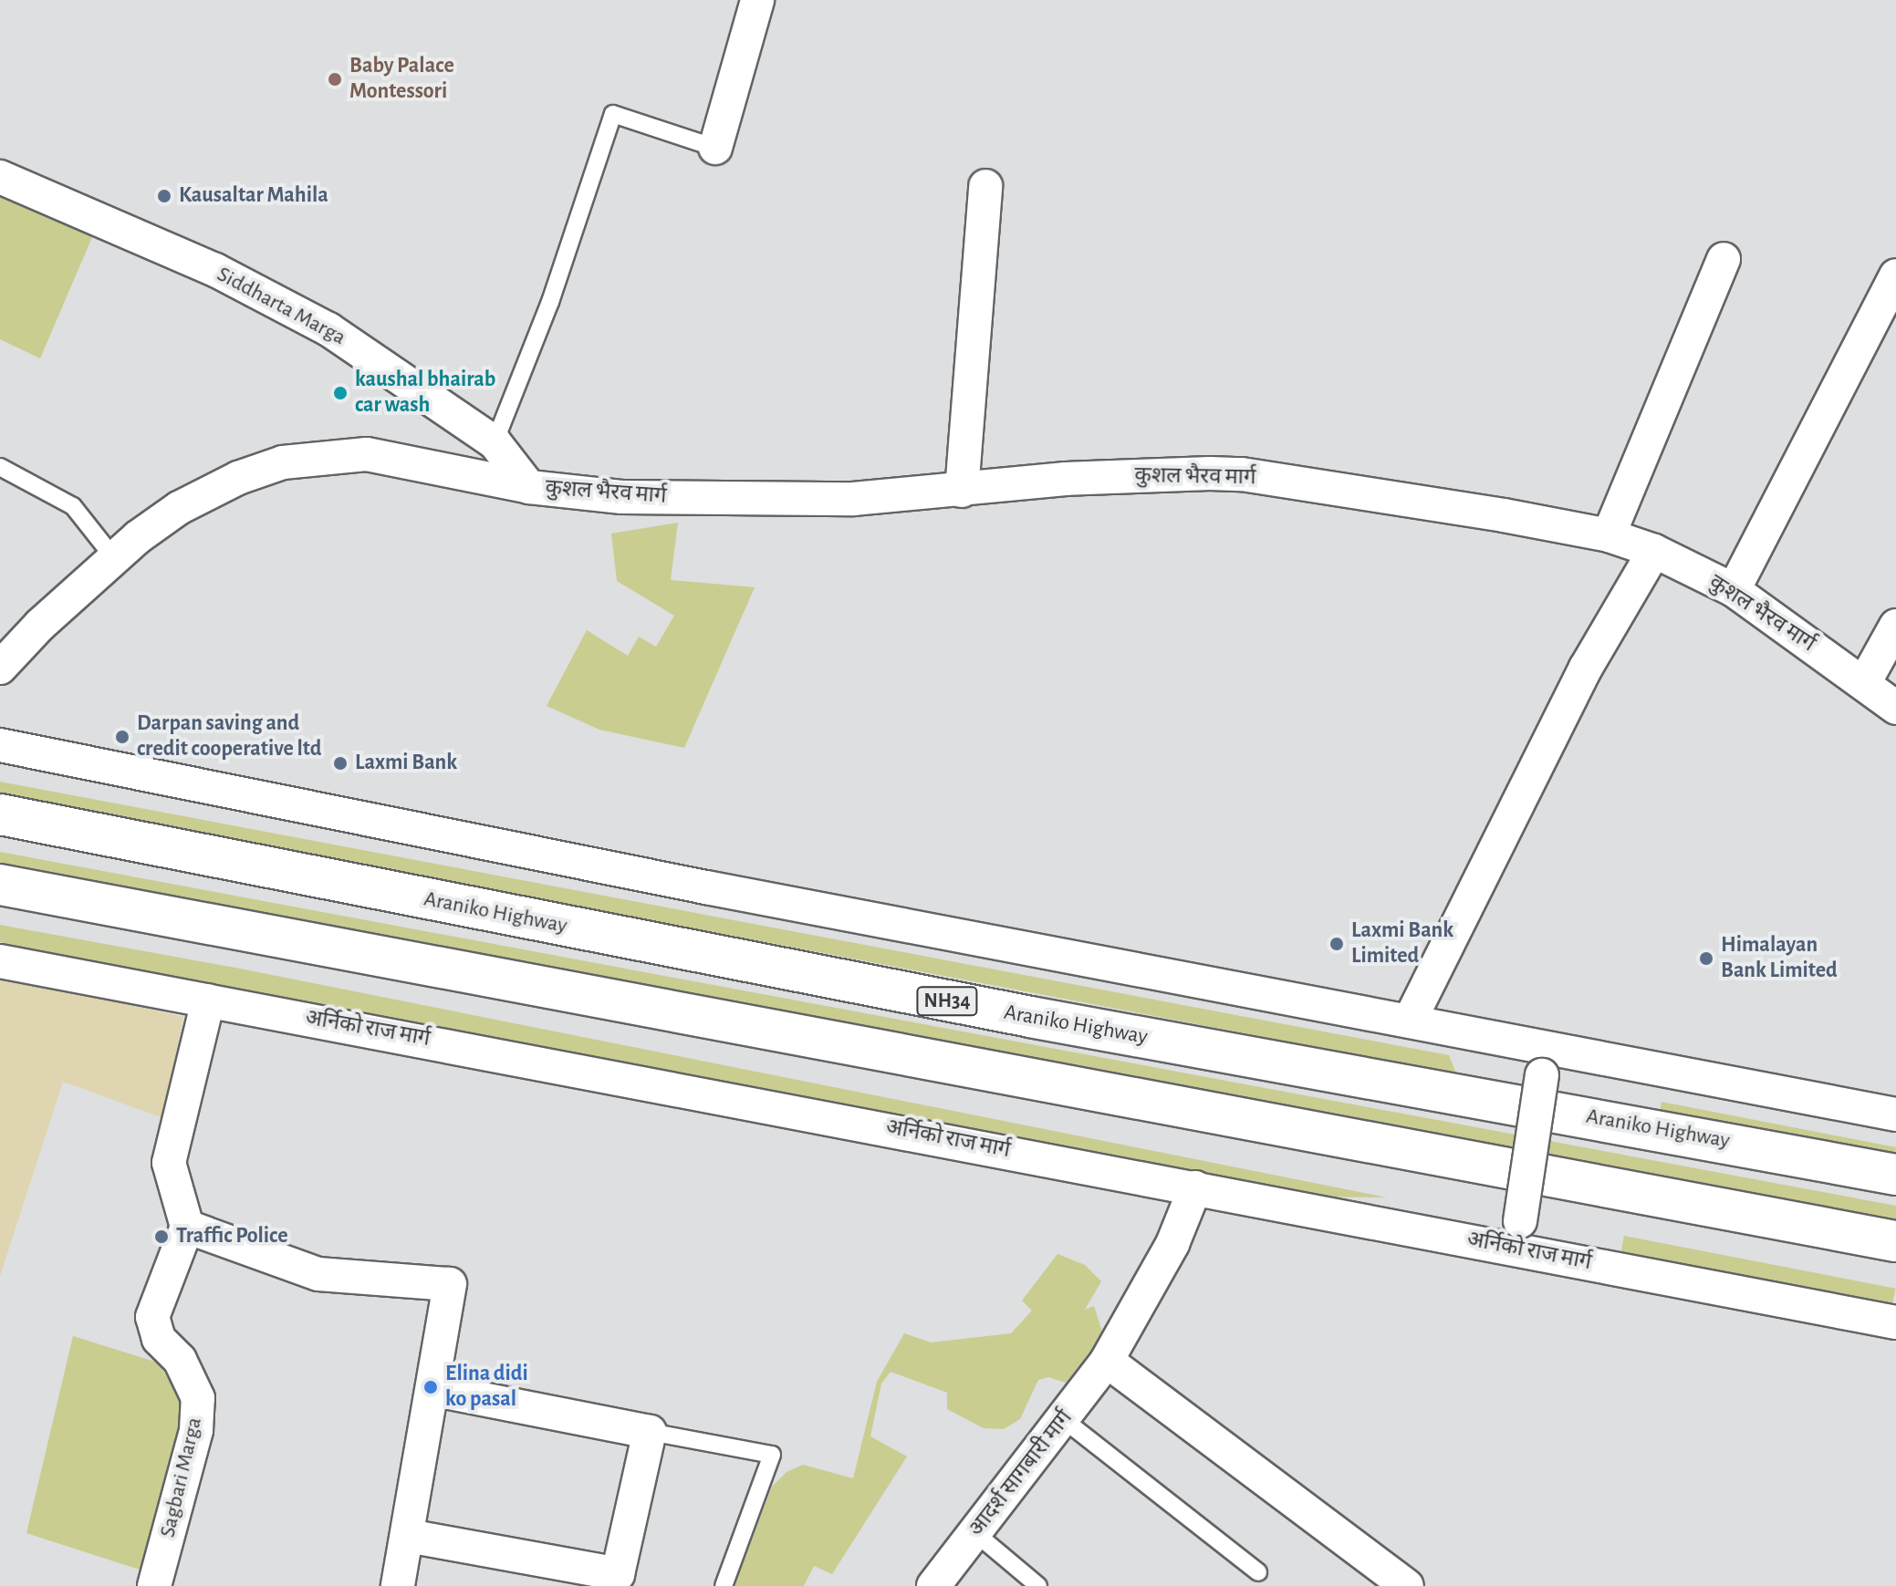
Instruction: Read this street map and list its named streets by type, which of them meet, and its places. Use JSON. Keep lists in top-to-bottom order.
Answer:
{
  "streets": {
    "highway": ["Araniko Highway", "NH34"],
    "street": [
      "Siddharta Marga",
      "कुशल‌ भैरव मार्ग",
      "अर्निको राज मार्ग",
      "आदर्श सागबारी मार्ग",
      "Sagbari Marga"
    ]
  },
  "crossings": [
    ["Siddharta Marga", "कुशल‌ भैरव मार्ग"],
    ["अर्निको राज मार्ग", "आदर्श सागबारी मार्ग"]
  ],
  "places": [
    "Baby Palace Montessori",
    "Kausaltar Mahila",
    "kaushal bhairab car wash",
    "Darpan saving and credit cooperative ltd",
    "Laxmi Bank",
    "Laxmi Bank Limited",
    "Himalayan Bank Limited",
    "Traffic Police",
    "Elina didi ko pasal"
  ]
}
